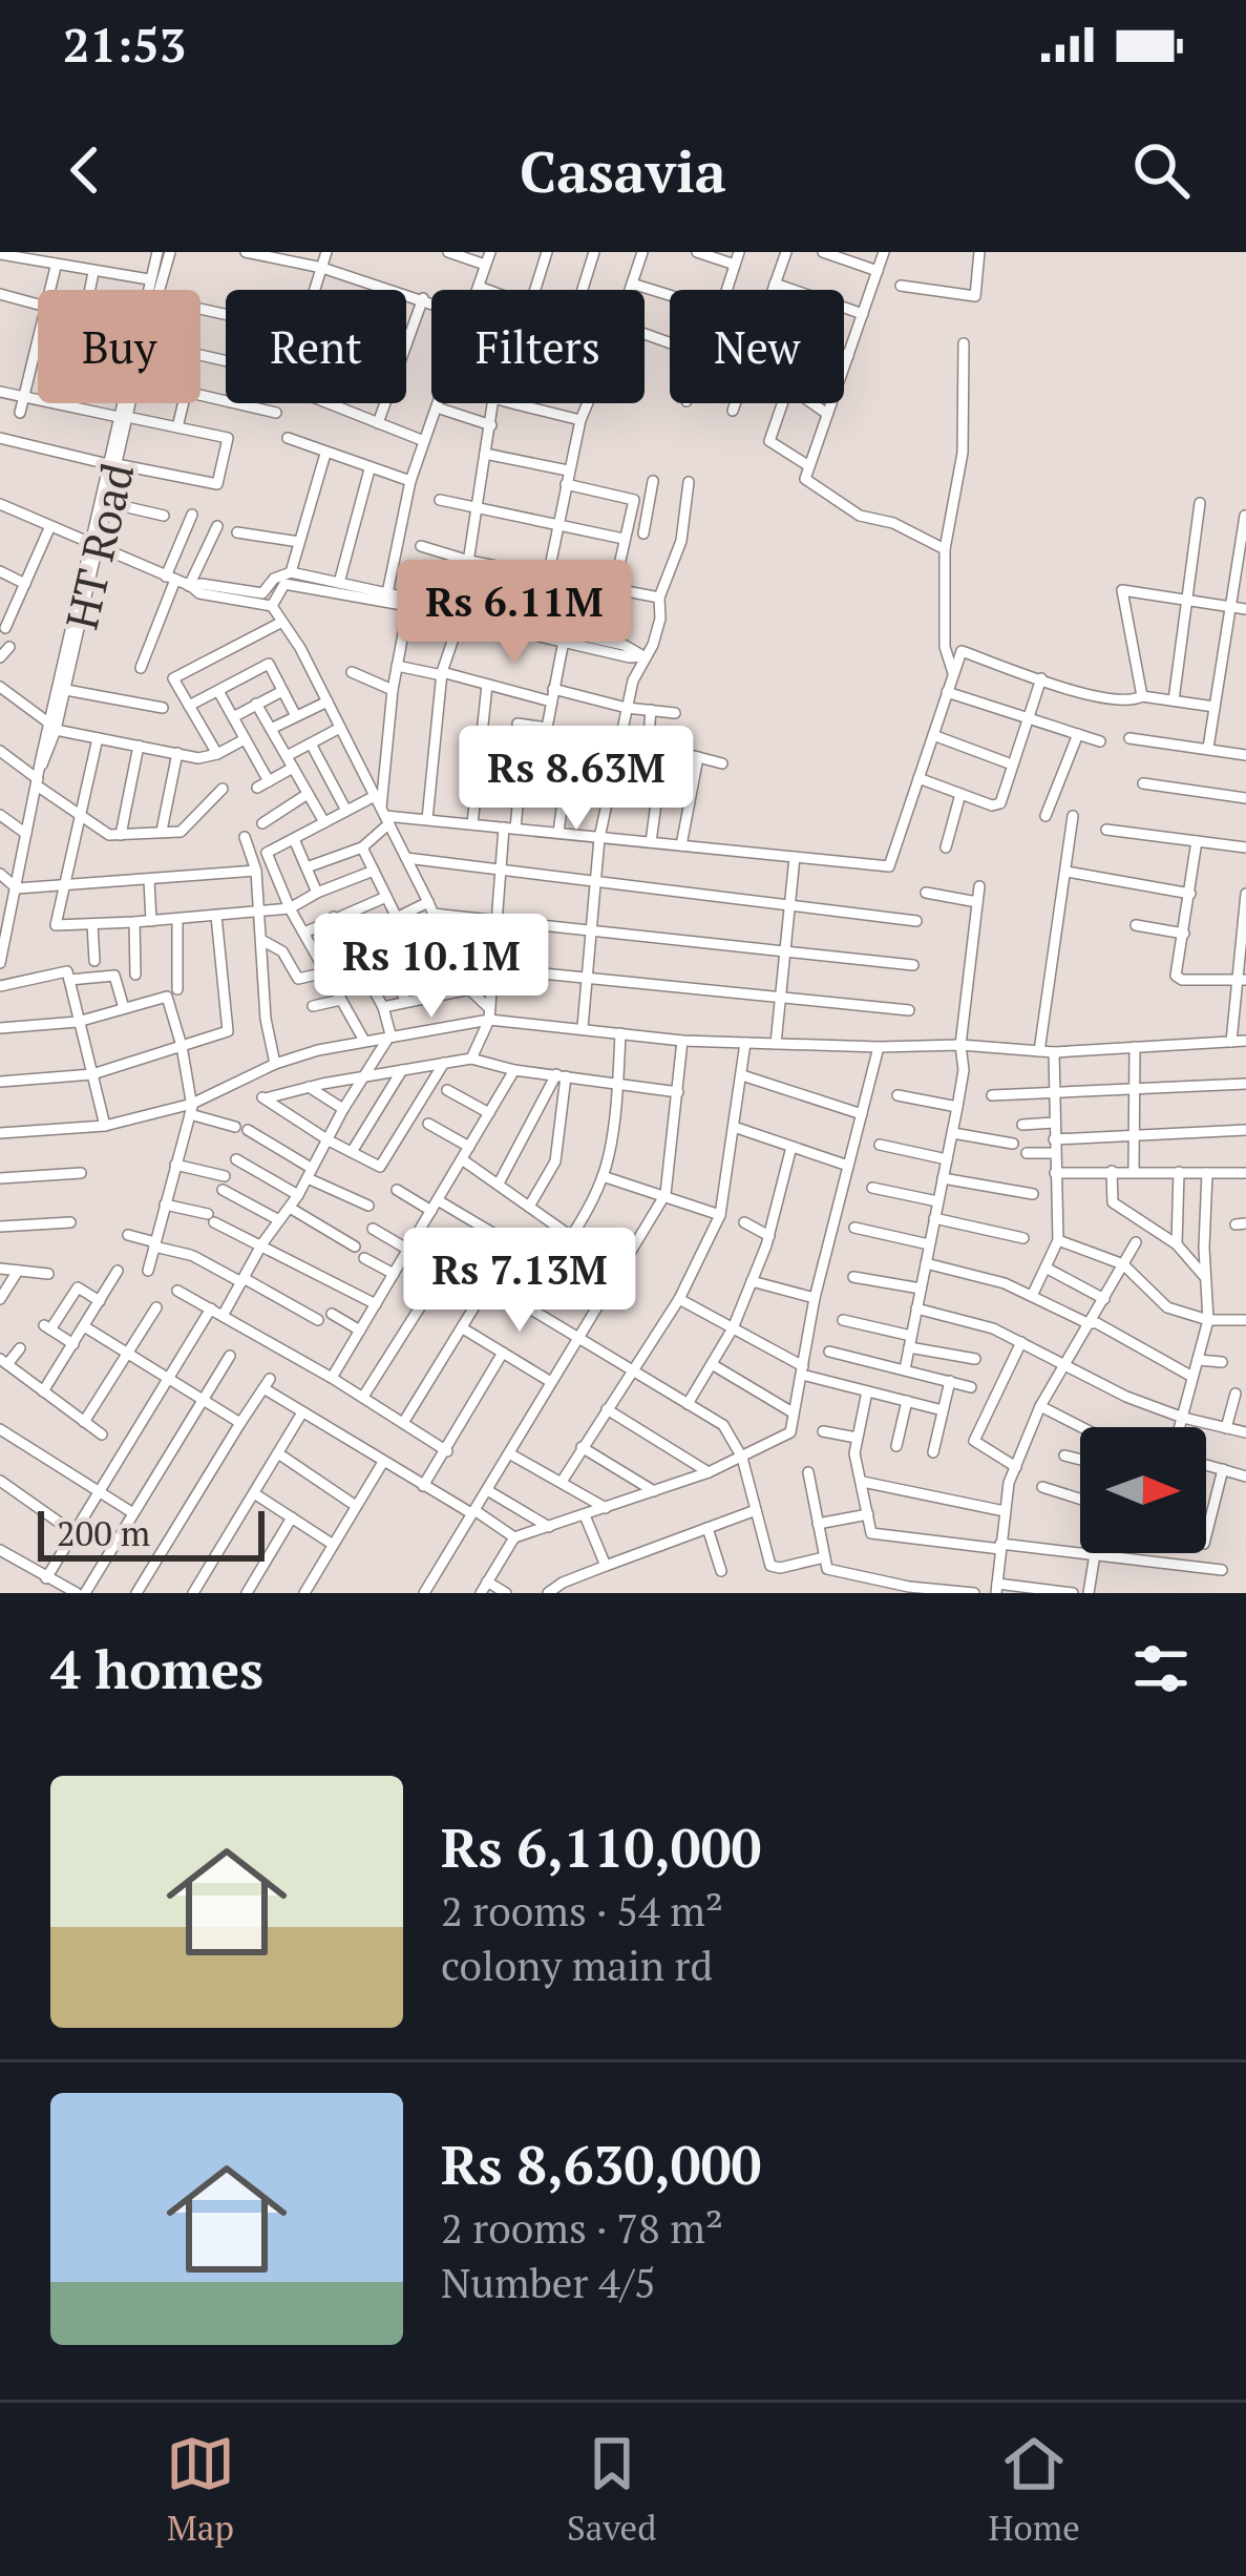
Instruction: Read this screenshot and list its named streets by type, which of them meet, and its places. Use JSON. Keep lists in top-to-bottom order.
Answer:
{
  "streets": {
    "street": ["HT Road"]
  },
  "scale_bar": "200 m",
  "north": "right",
  "page": {
    "status": "21:53",
    "header": "Casavia",
    "chip": [
      "Buy",
      "Rent",
      "Filters",
      "New"
    ],
    "price": [
      "Rs 6.11M",
      "Rs 8.63M",
      "Rs 10.1M",
      "Rs 7.13M"
    ],
    "scale": "200 m",
    "heading": "4 homes",
    "list": [
      {
        "name": "Rs 6,110,000",
        "note": "2 rooms · 54 m² · colony main rd"
      },
      {
        "name": "Rs 8,630,000",
        "note": "2 rooms · 78 m² · Number 4/5"
      }
    ],
    "tabs": ["Map", "Saved", "Home"]
  }
}
